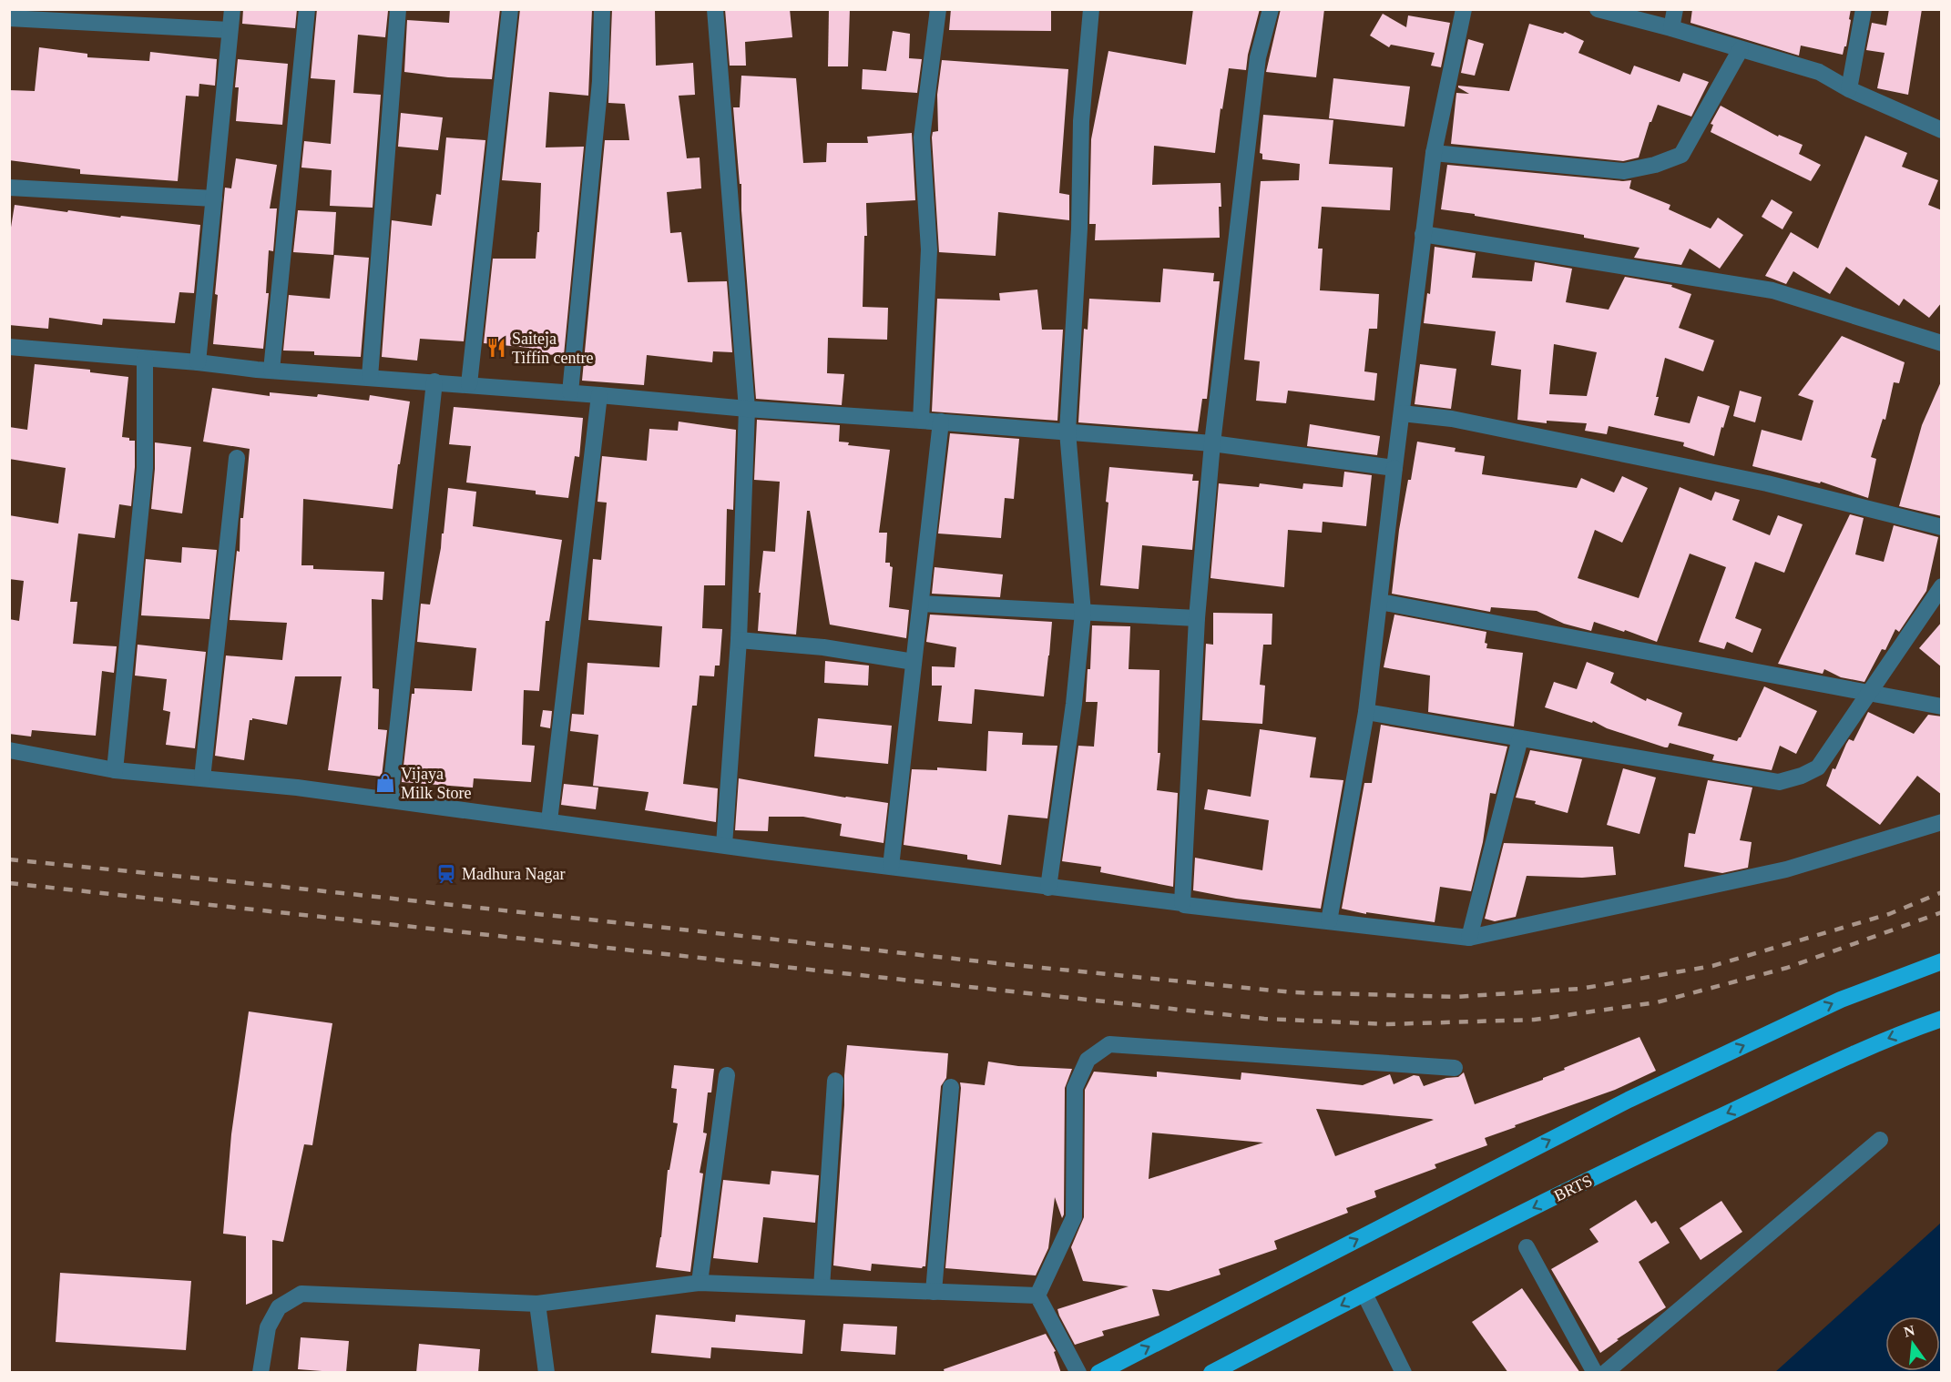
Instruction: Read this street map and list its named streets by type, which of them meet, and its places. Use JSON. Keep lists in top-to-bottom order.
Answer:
{
  "streets": {
    "main road": ["BRTS"]
  },
  "places": {
    "restaurant": ["Saiteja Tiffin centre"],
    "shop": ["Vijaya Milk Store"],
    "station": ["Madhura Nagar"]
  },
  "north": "top"
}
